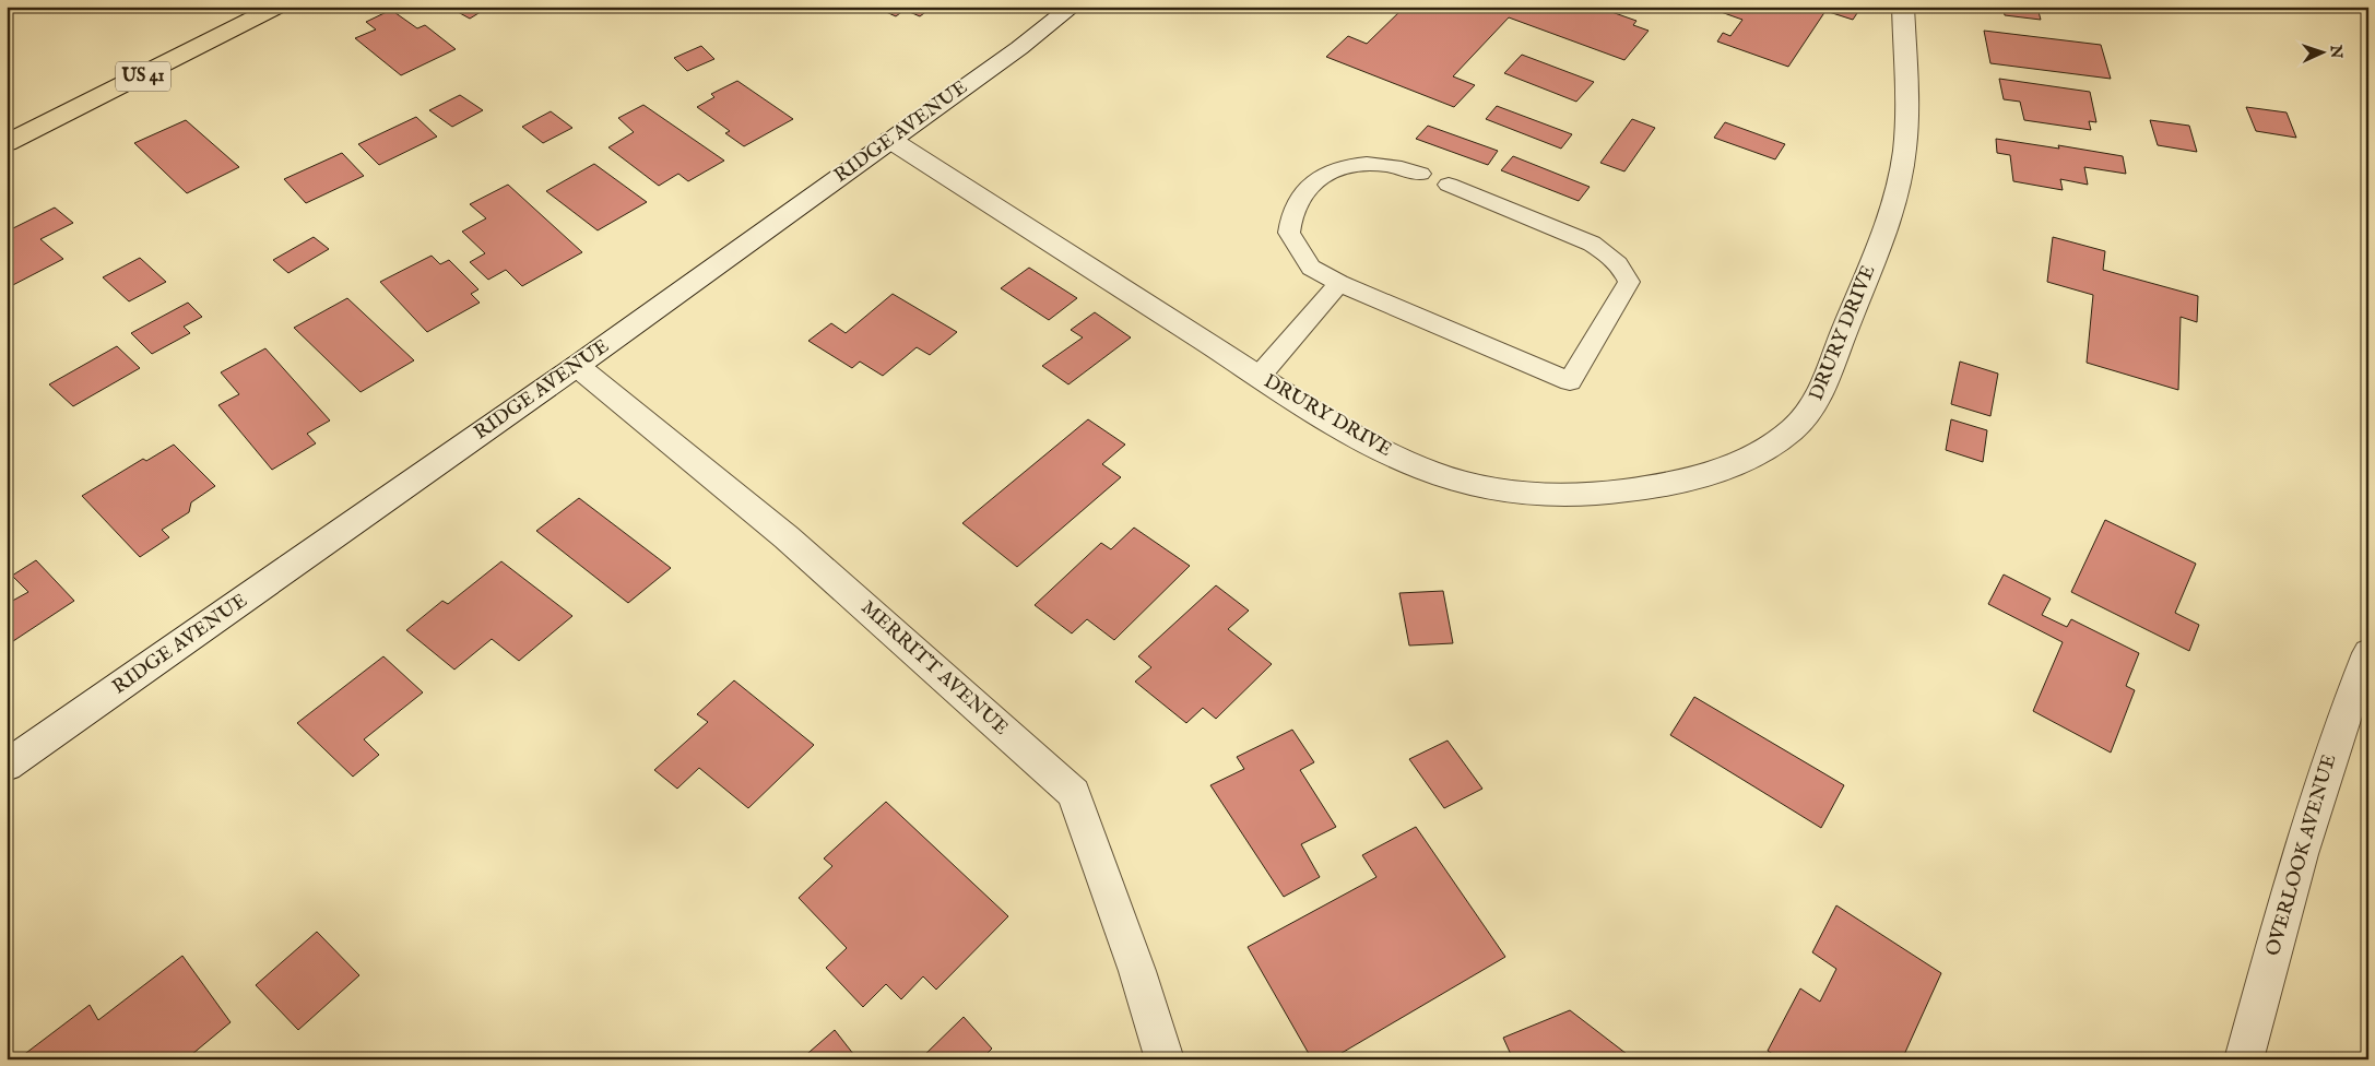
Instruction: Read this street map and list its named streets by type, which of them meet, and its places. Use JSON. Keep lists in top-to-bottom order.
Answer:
{
  "streets": {
    "main road": ["US 41"],
    "street": [
      "RIDGE AVENUE",
      "DRURY DRIVE",
      "MERRITT AVENUE",
      "OVERLOOK AVENUE"
    ]
  },
  "crossings": [
    ["RIDGE AVENUE", "DRURY DRIVE"],
    ["RIDGE AVENUE", "MERRITT AVENUE"]
  ],
  "north": "right"
}
